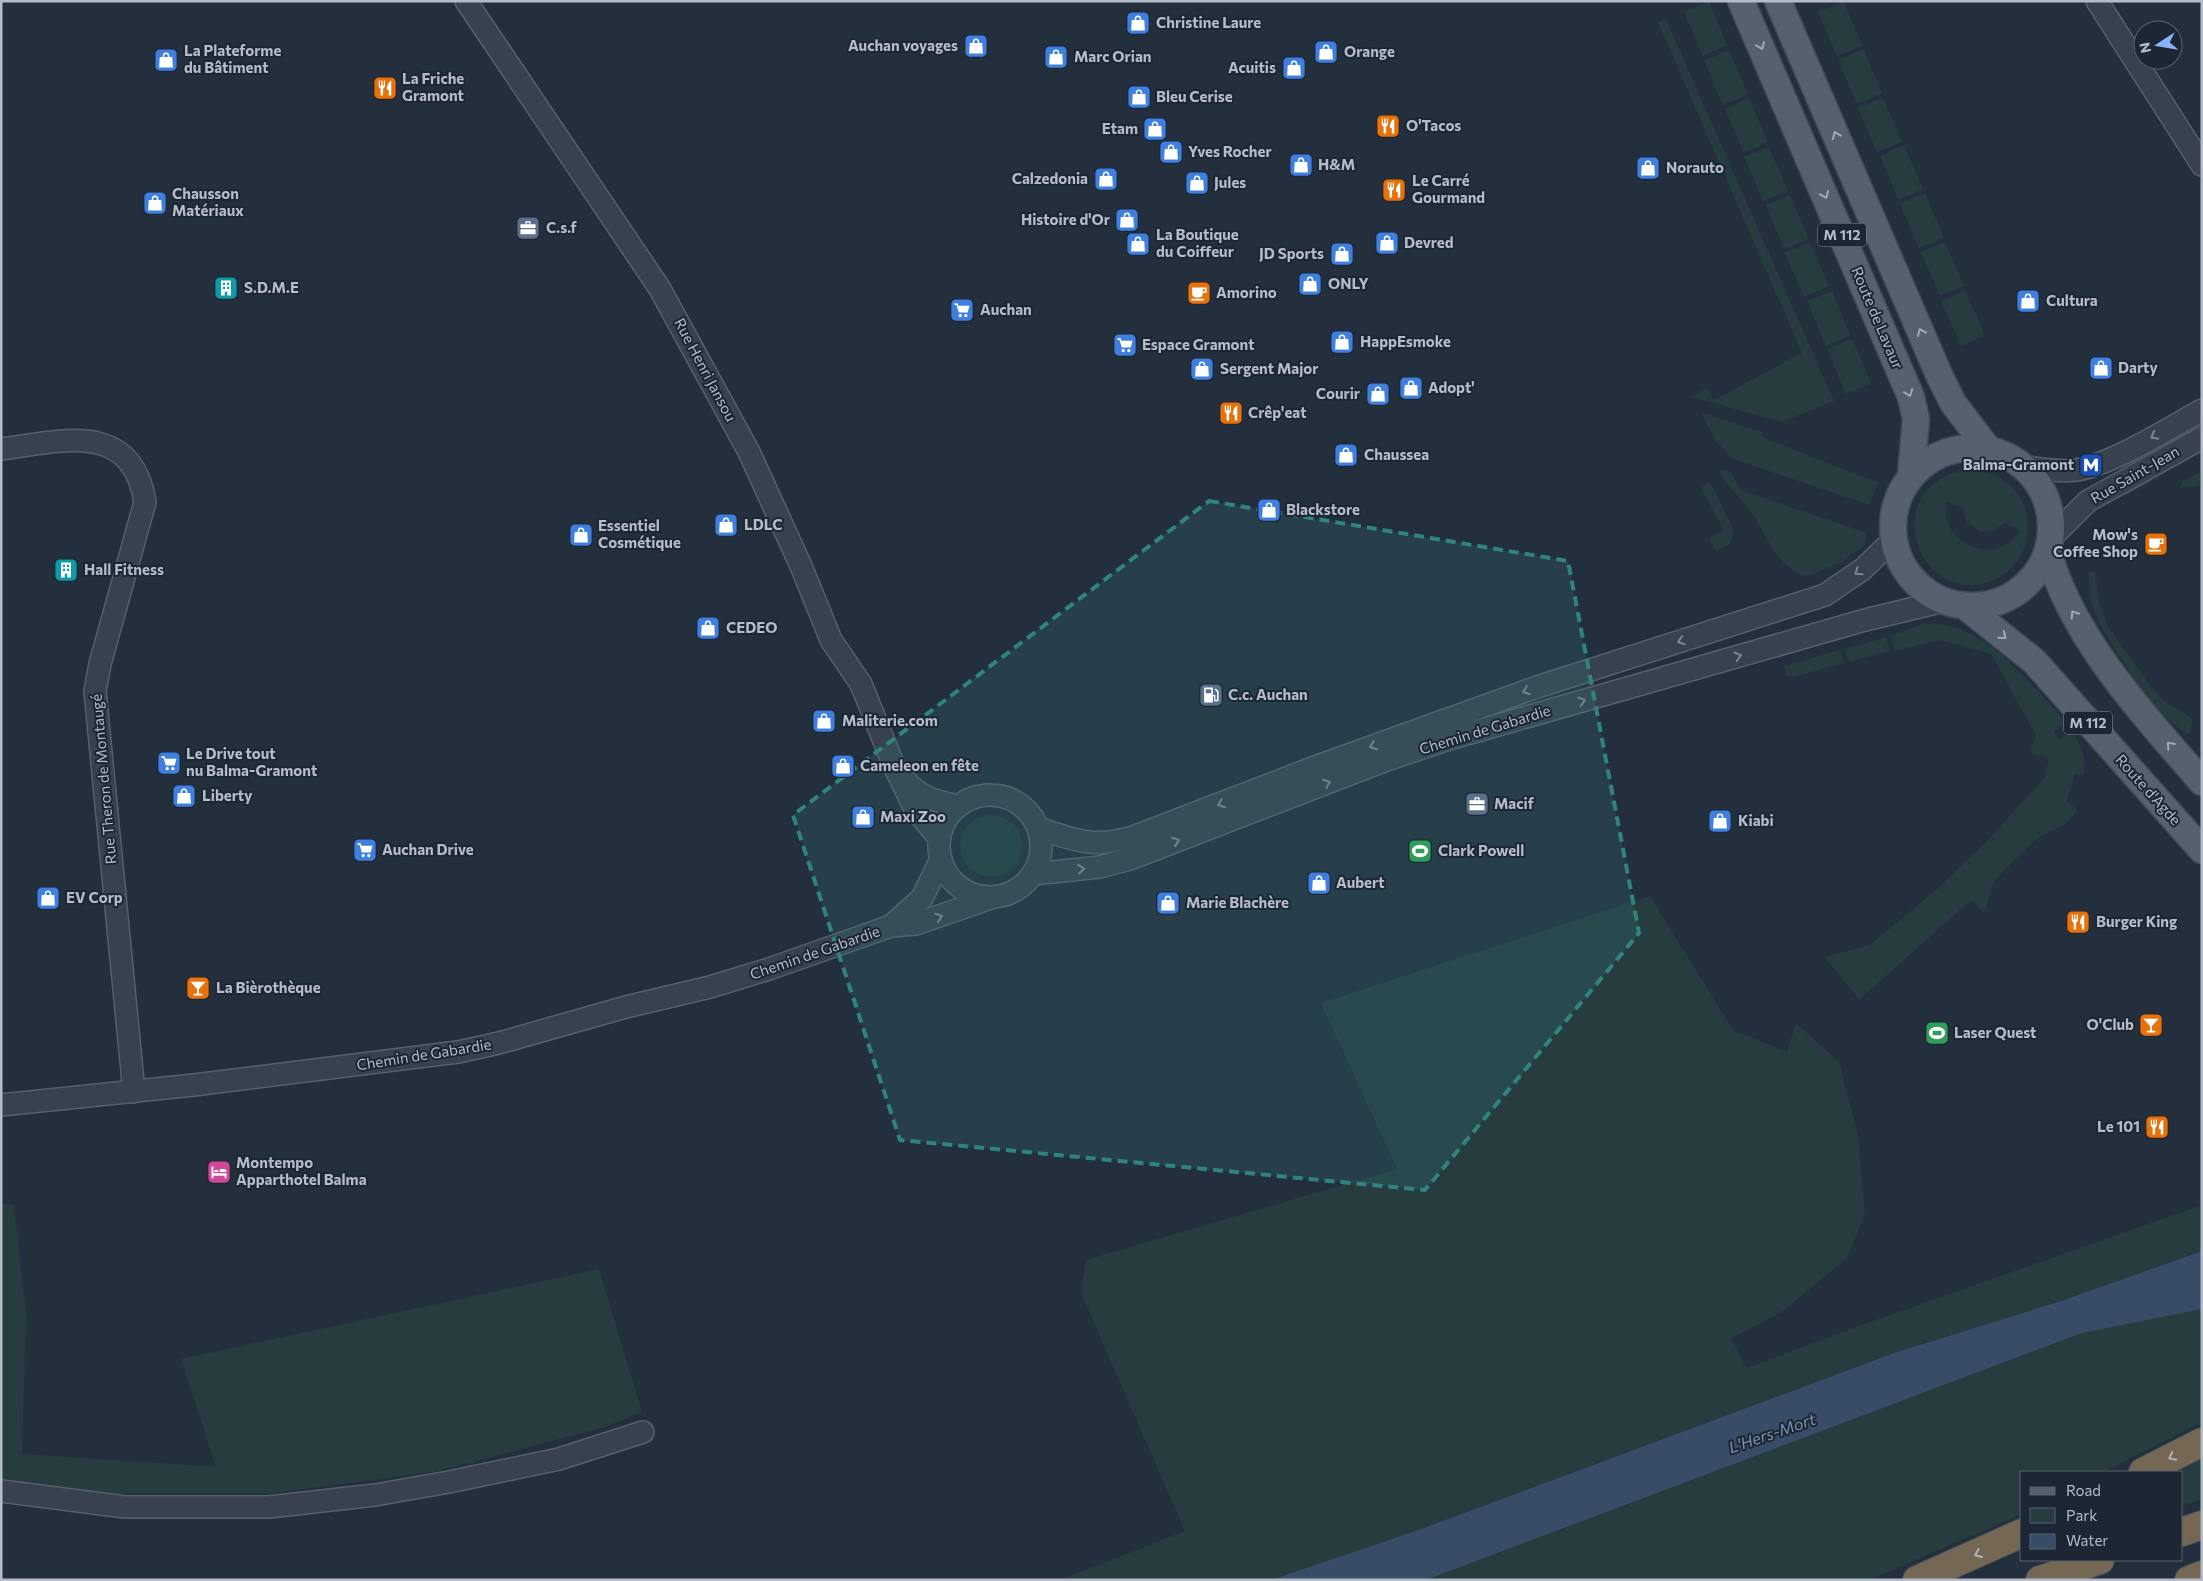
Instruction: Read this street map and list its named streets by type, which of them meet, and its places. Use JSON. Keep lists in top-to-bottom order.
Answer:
{
  "streets": {
    "main road": ["M 112", "Route de Lavaur", "Route d'Agde"],
    "street": [
      "Rue Henri Jansou",
      "Rue Saint-Jean",
      "Chemin de Gabardie",
      "Rue Theron de Montaugé"
    ]
  },
  "crossings": [
    ["M 112", "Route de Lavaur"],
    ["M 112", "Rue Saint-Jean"],
    ["M 112", "Chemin de Gabardie"],
    ["M 112", "Route d'Agde"],
    ["Route de Lavaur", "Rue Saint-Jean"],
    ["Route de Lavaur", "Chemin de Gabardie"],
    ["Route de Lavaur", "Route d'Agde"],
    ["Rue Henri Jansou", "Chemin de Gabardie"],
    ["Rue Saint-Jean", "Chemin de Gabardie"],
    ["Rue Saint-Jean", "Route d'Agde"],
    ["Chemin de Gabardie", "Rue Theron de Montaugé"],
    ["Chemin de Gabardie", "Route d'Agde"]
  ],
  "water": ["L'Hers-Mort"],
  "places": {
    "shop": [
      "Christine Laure",
      "Auchan voyages",
      "Orange",
      "Marc Orian",
      "La Plateforme du Bâtiment",
      "Acuitis",
      "Bleu Cerise",
      "Etam",
      "Yves Rocher",
      "H&M",
      "Norauto",
      "Calzedonia",
      "Jules",
      "Chausson Matériaux",
      "Histoire d'Or",
      "Devred",
      "La Boutique du Coiffeur",
      "JD Sports",
      "ONLY",
      "Cultura",
      "HappEsmoke",
      "Darty",
      "Sergent Major",
      "Adopt'",
      "Courir",
      "Chaussea",
      "Blackstore",
      "LDLC",
      "Essentiel Cosmétique",
      "CEDEO",
      "Maliterie.com",
      "Cameleon en fête",
      "Liberty",
      "Maxi Zoo",
      "Kiabi",
      "Aubert",
      "EV Corp",
      "Marie Blachère"
    ],
    "restaurant": [
      "La Friche Gramont",
      "O'Tacos",
      "Le Carré Gourmand",
      "Crêp'eat",
      "Burger King",
      "Le 101"
    ],
    "office": ["C.s.f", "Macif"],
    "building": ["S.D.M.E", "Hall Fitness"],
    "cafe": ["Amorino", "Mow's Coffee Shop"],
    "supermarket": [
      "Auchan",
      "Espace Gramont",
      "Le Drive tout nu Balma-Gramont",
      "Auchan Drive"
    ],
    "metro station": ["Balma-Gramont"],
    "fuel station": ["C.c. Auchan"],
    "sports": ["Clark Powell", "Laser Quest"],
    "bar": ["La Bièrothèque", "O'Club"],
    "hotel": ["Montempo Apparthotel Balma"]
  },
  "legend": ["Road", "Park", "Water"],
  "north": "left"
}
